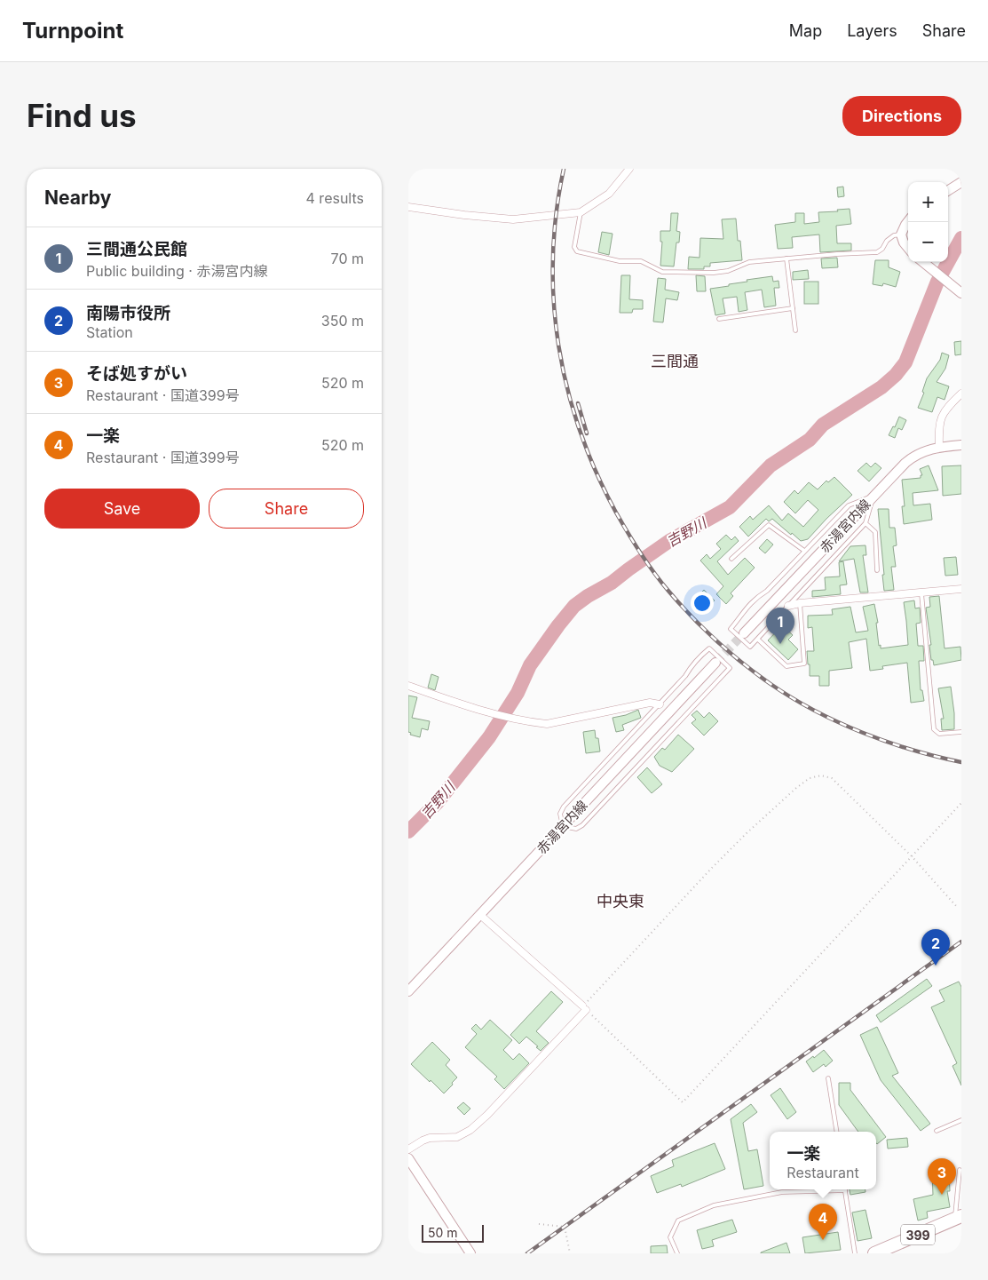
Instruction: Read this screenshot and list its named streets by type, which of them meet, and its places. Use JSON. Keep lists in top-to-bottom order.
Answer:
{
  "streets": {
    "highway": ["399"],
    "main road": ["赤湯宮内線"]
  },
  "districts": ["三間通", "中央東"],
  "water": ["吉野川"],
  "scale_bar": "50 m",
  "page": {
    "header": "Turnpoint",
    "nav": ["Map", "Layers", "Share"],
    "buttons": [
      "Directions",
      ["Save", "Share"]
    ],
    "title": "Find us",
    "heading": ["Nearby", "4 results"],
    "map_buttons": ["+", "−"],
    "list": [
      {
        "mark": "1",
        "name": "三間通公民館",
        "note": "Public building · 赤湯宮内線",
        "value": "70 m"
      },
      {
        "mark": "2",
        "name": "南陽市役所",
        "note": "Station",
        "value": "350 m"
      },
      {
        "mark": "3",
        "name": "そば処すがい",
        "note": "Restaurant · 国道399号",
        "value": "520 m"
      },
      {
        "mark": "4",
        "name": "一楽",
        "note": "Restaurant · 国道399号",
        "value": "520 m"
      }
    ],
    "pins": [
      "1",
      "2",
      "3",
      "4"
    ],
    "popup": ["一楽", "Restaurant"],
    "scale": "50 m"
  }
}
